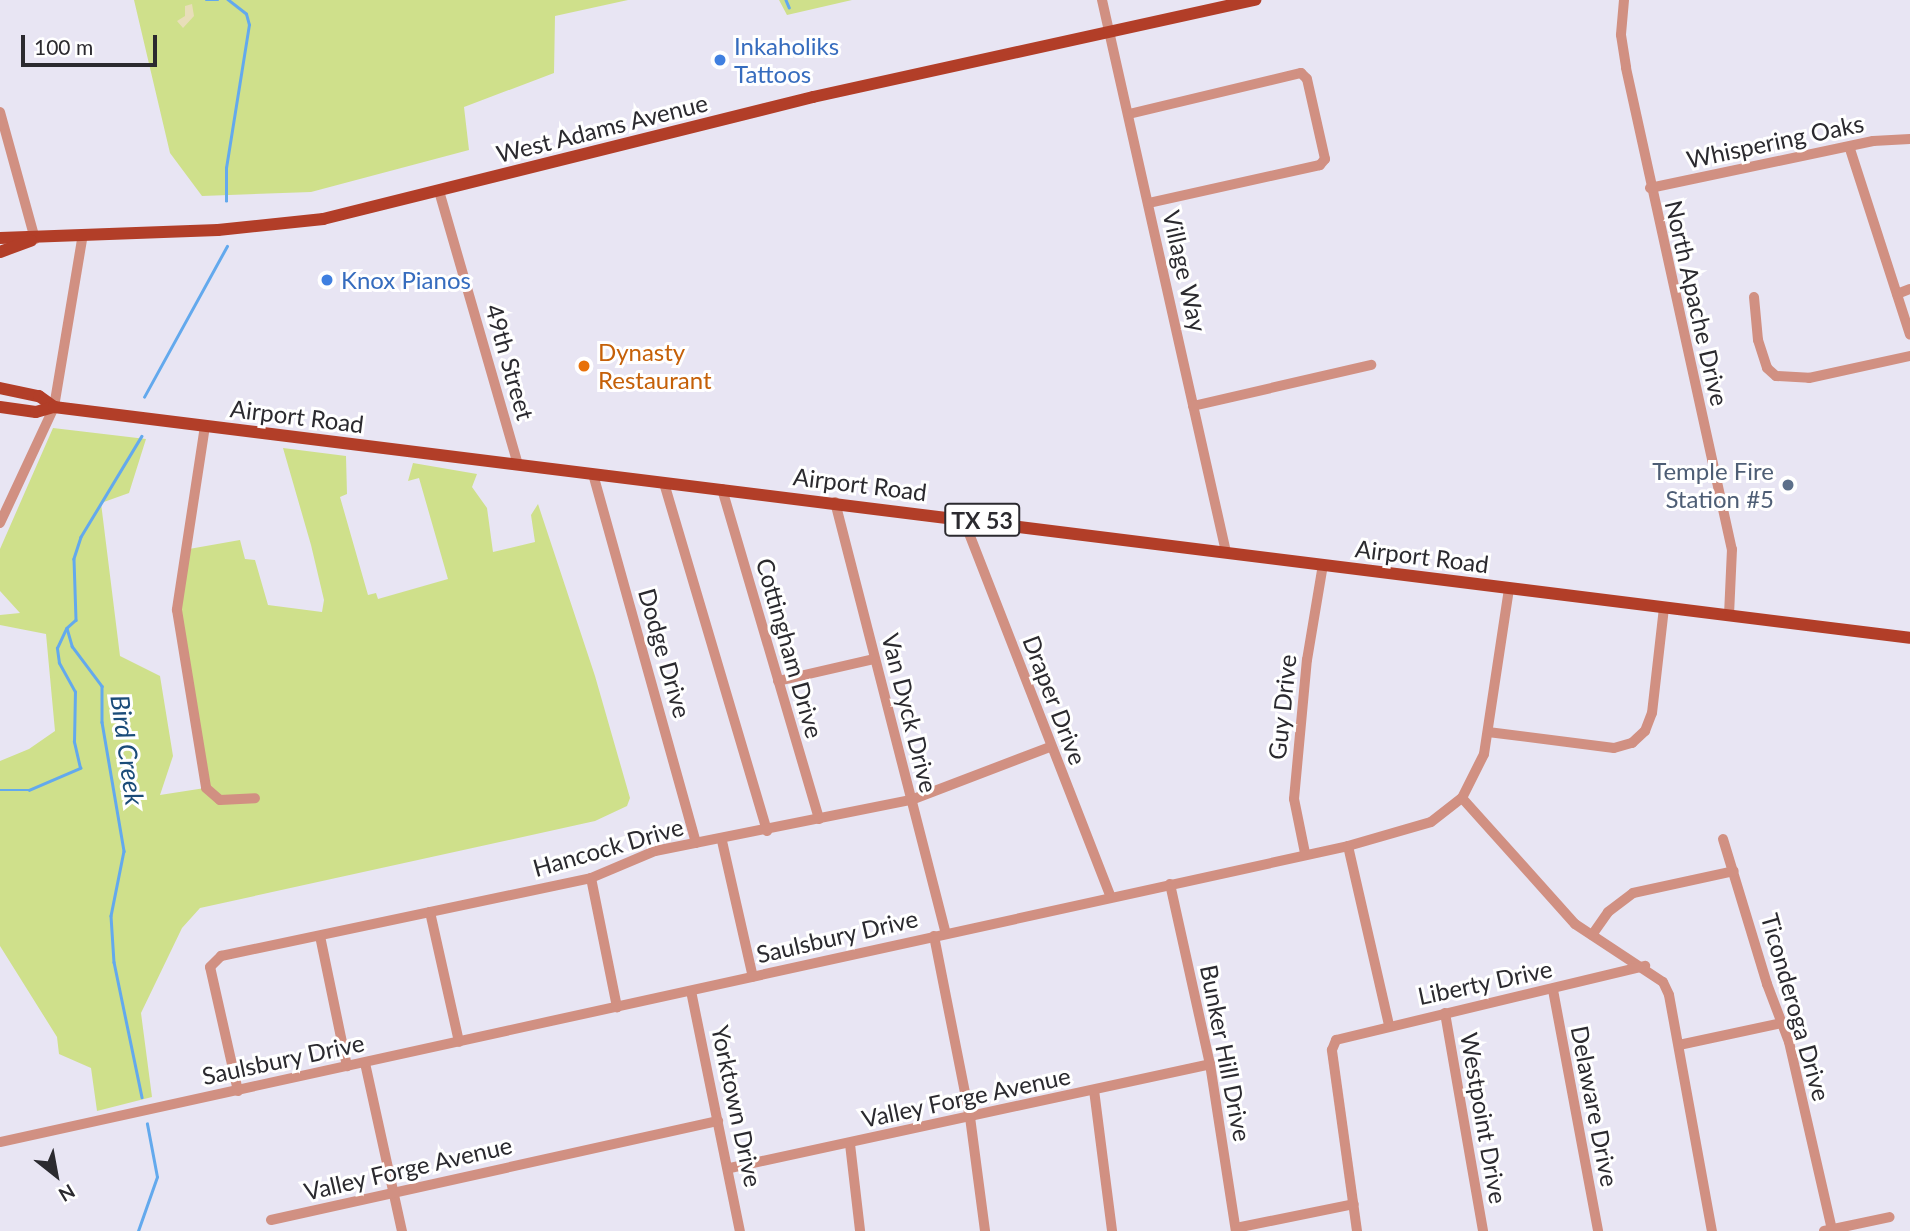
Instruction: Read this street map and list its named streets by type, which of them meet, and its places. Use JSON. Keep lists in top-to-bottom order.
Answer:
{
  "streets": {
    "main road": ["West Adams Avenue", "Airport Road", "TX 53"],
    "street": [
      "Whispering Oaks",
      "Village Way",
      "North Apache Drive",
      "49th Street",
      "Cottingham Drive",
      "Dodge Drive",
      "Draper Drive",
      "Guy Drive",
      "Van Dyck Drive",
      "Hancock Drive",
      "Saulsbury Drive",
      "Liberty Drive",
      "Ticonderoga Drive",
      "Bunker Hill Drive",
      "Valley Forge Avenue",
      "Yorktown Drive",
      "Delaware Drive",
      "Westpoint Drive"
    ]
  },
  "crossings": [
    ["West Adams Avenue", "Village Way"],
    ["West Adams Avenue", "49th Street"],
    ["Whispering Oaks", "North Apache Drive"],
    ["Village Way", "Airport Road"],
    ["North Apache Drive", "Airport Road"],
    ["49th Street", "Airport Road"],
    ["Airport Road", "Cottingham Drive"],
    ["Airport Road", "Dodge Drive"],
    ["Airport Road", "Draper Drive"],
    ["Airport Road", "Guy Drive"],
    ["Airport Road", "Van Dyck Drive"],
    ["Airport Road", "Saulsbury Drive"],
    ["Cottingham Drive", "Hancock Drive"],
    ["Dodge Drive", "Hancock Drive"],
    ["Draper Drive", "Hancock Drive"],
    ["Draper Drive", "Saulsbury Drive"],
    ["Guy Drive", "Saulsbury Drive"],
    ["Van Dyck Drive", "Hancock Drive"],
    ["Van Dyck Drive", "Saulsbury Drive"],
    ["Hancock Drive", "Saulsbury Drive"],
    ["Saulsbury Drive", "Bunker Hill Drive"],
    ["Saulsbury Drive", "Yorktown Drive"],
    ["Liberty Drive", "Delaware Drive"],
    ["Liberty Drive", "Westpoint Drive"],
    ["Bunker Hill Drive", "Valley Forge Avenue"],
    ["Valley Forge Avenue", "Yorktown Drive"]
  ],
  "water": ["Bird Creek"],
  "places": [
    "Inkaholiks Tattoos",
    "Knox Pianos",
    "Dynasty Restaurant",
    "Temple Fire Station #5"
  ],
  "scale_bar": "100 m",
  "north": "bottom right"
}
